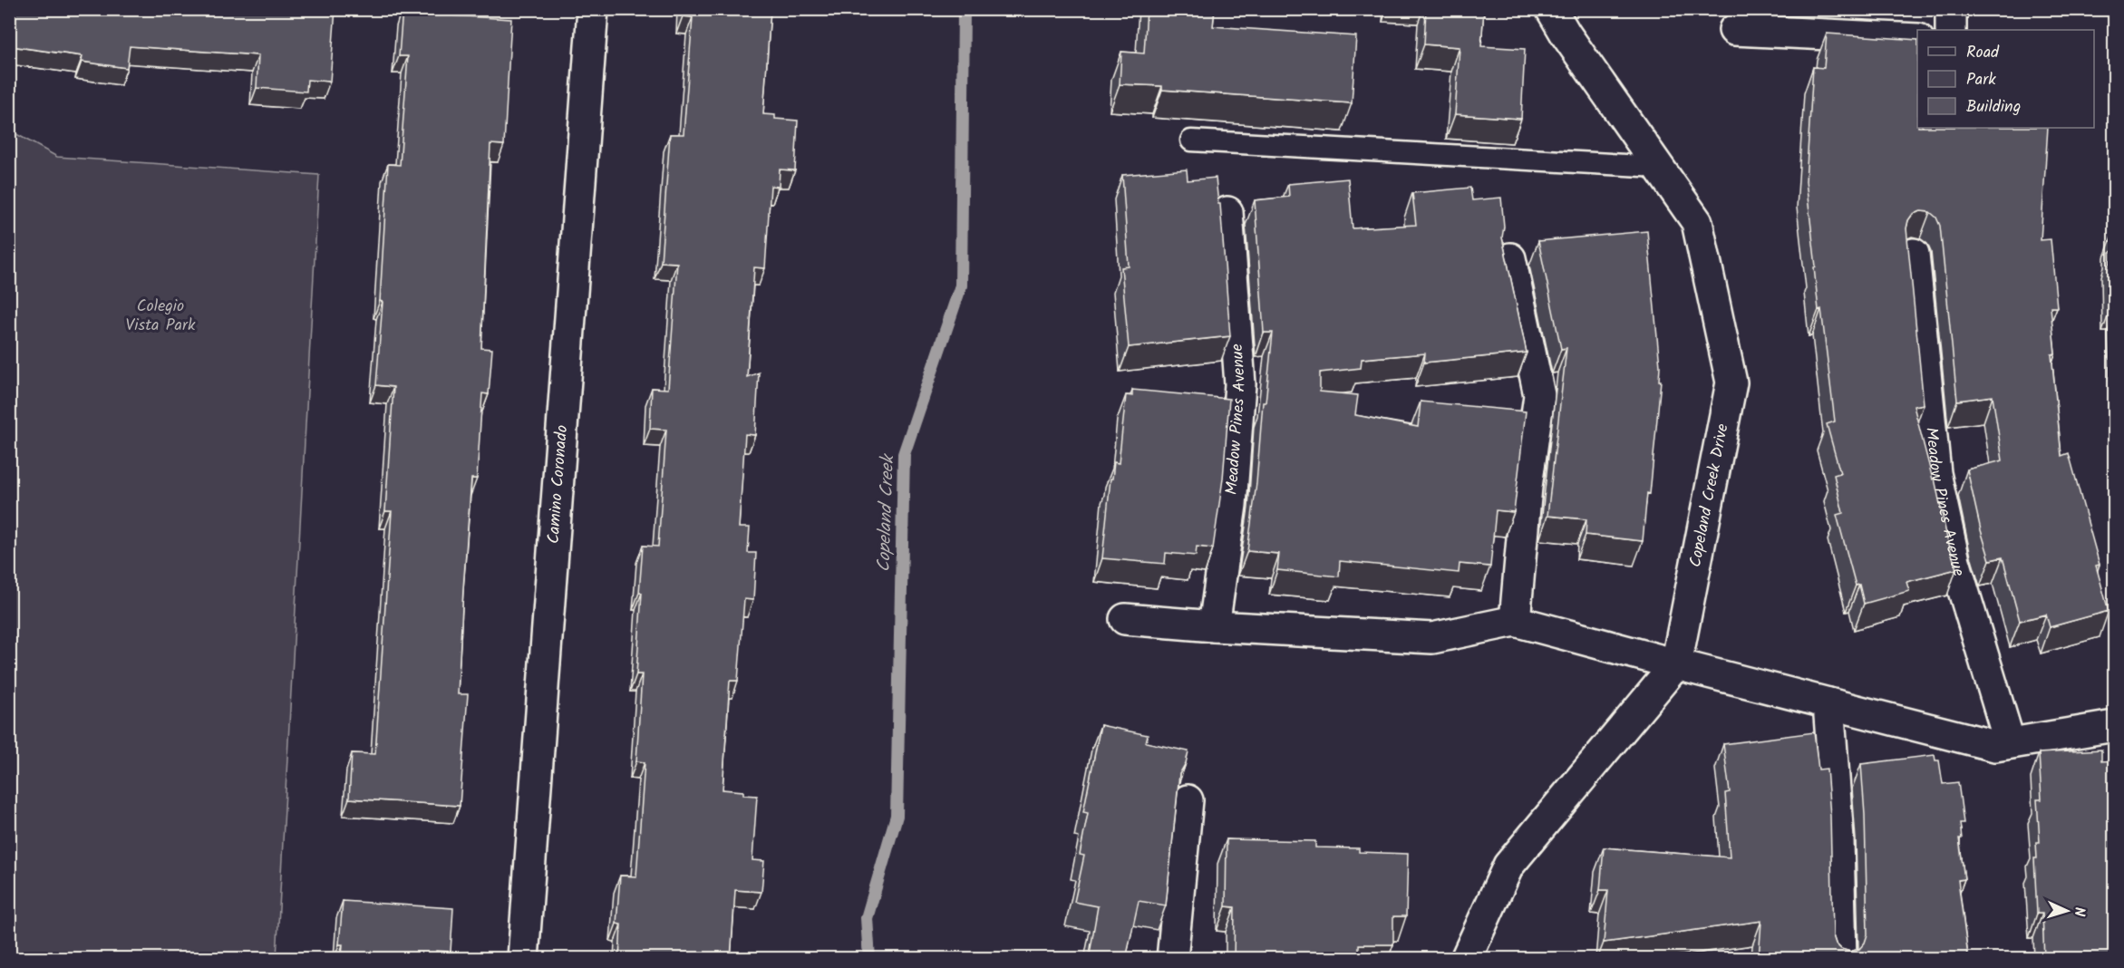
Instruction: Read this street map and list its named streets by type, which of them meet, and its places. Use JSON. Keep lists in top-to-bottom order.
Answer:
{
  "streets": {
    "street": ["Meadow Pines Avenue", "Camino Coronado", "Copeland Creek Drive"]
  },
  "water": ["Copeland Creek"],
  "parks": ["Colegio Vista Park"],
  "legend": ["Road", "Park", "Building"],
  "north": "right"
}
